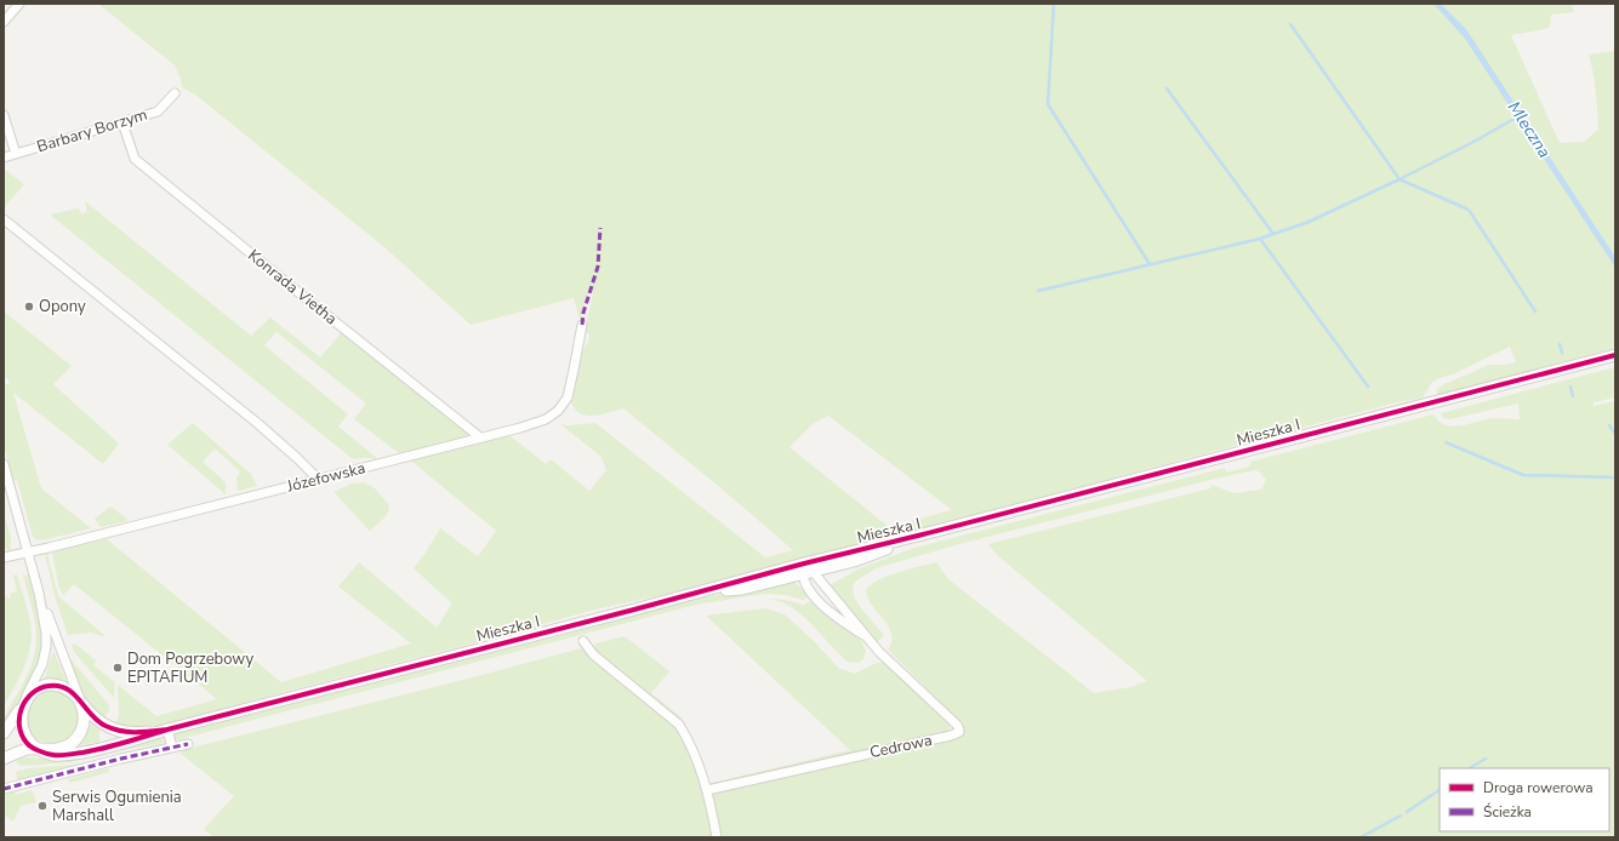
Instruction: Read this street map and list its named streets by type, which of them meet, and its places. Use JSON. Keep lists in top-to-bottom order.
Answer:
{
  "streets": {
    "street": [
      "Barbary Borzym",
      "Konrada Vietha",
      "Mieszka I",
      "Józefowska",
      "Cedrowa"
    ]
  },
  "crossings": [
    ["Barbary Borzym", "Konrada Vietha"],
    ["Konrada Vietha", "Józefowska"],
    ["Mieszka I", "Cedrowa"]
  ],
  "water": ["Mleczna"],
  "places": ["Opony", "Dom Pogrzebowy EPITAFIUM", "Serwis Ogumienia Marshall"],
  "legend": ["Droga rowerowa", "Ścieżka"]
}
